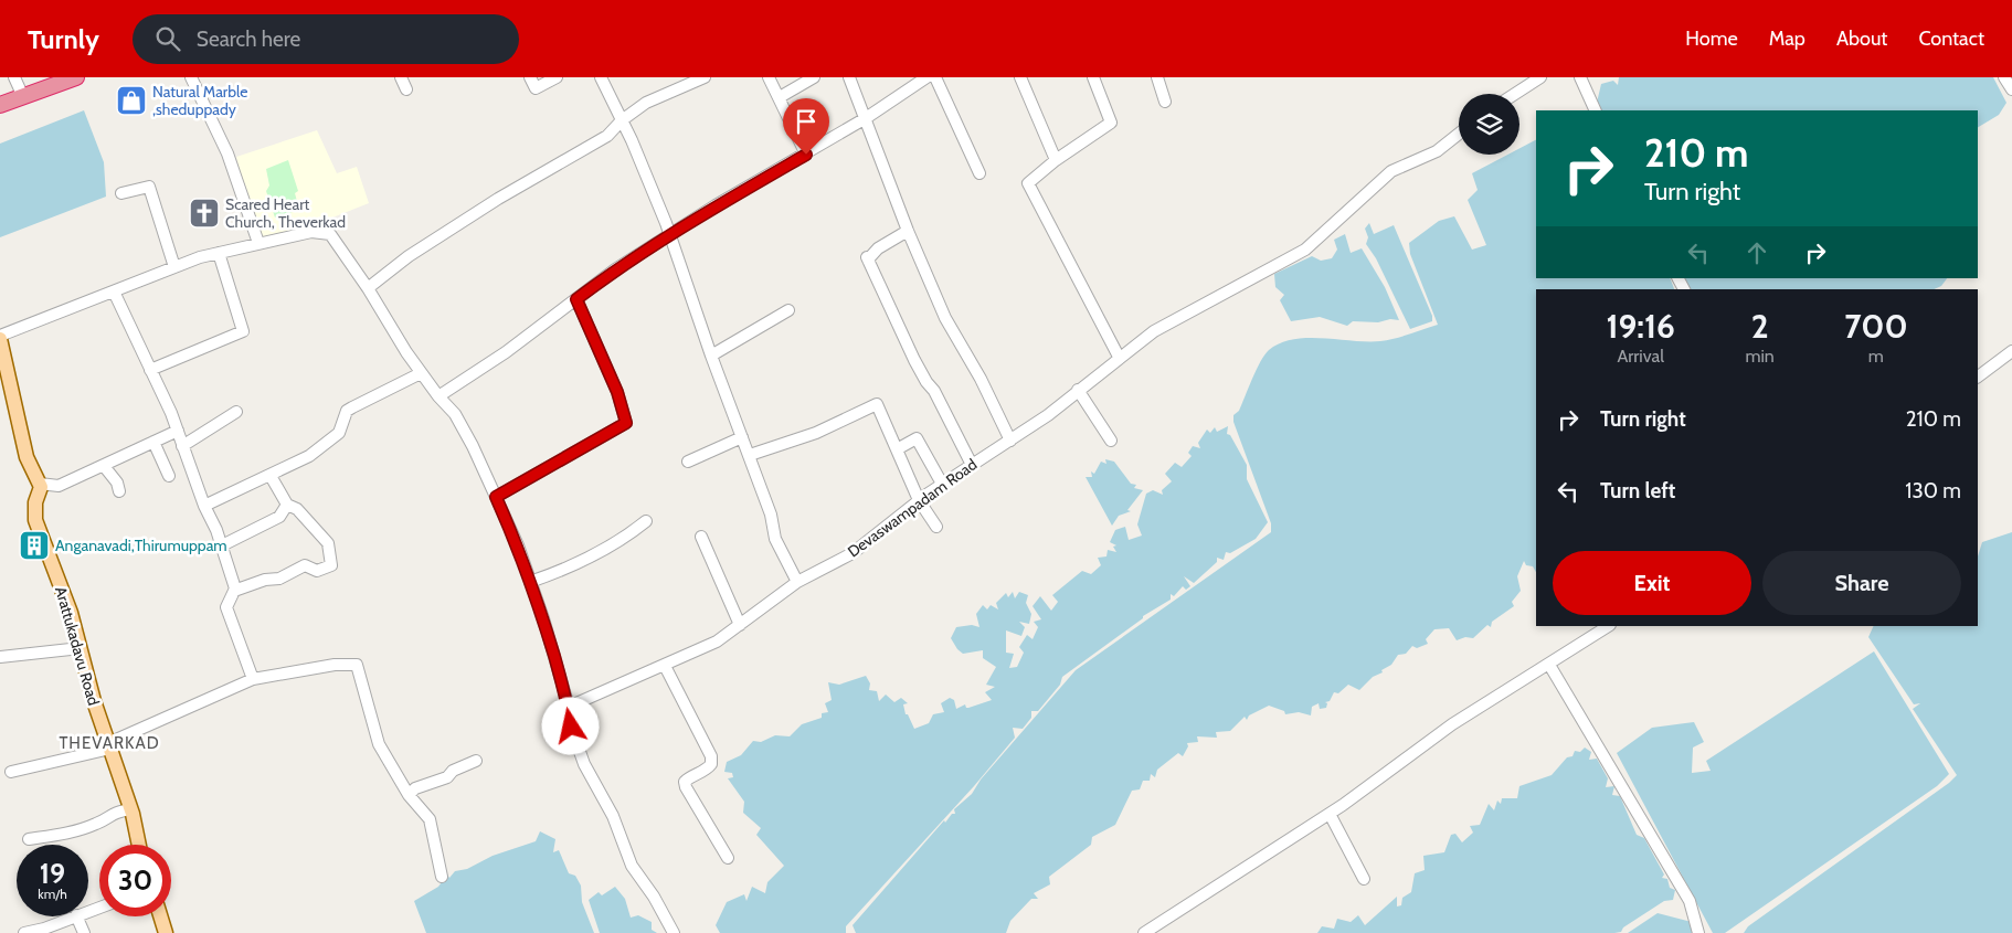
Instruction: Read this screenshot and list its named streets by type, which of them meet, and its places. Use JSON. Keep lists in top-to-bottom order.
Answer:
{
  "streets": {
    "main road": ["Arattukadavu Road"],
    "street": ["Devaswampadam Road"]
  },
  "districts": ["THEVARKAD"],
  "places": {
    "shop": ["Natural Marble ,sheduppady"],
    "church": ["Scared Heart Church, Theverkad"],
    "building": ["Anganavadi,Thirumuppam"]
  },
  "page": {
    "header": "Turnly",
    "search": "Search here",
    "nav": [
      "Home",
      "Map",
      "About",
      "Contact"
    ],
    "turn": ["210 m", "Turn right"],
    "eta": [
      "19:16",
      "Arrival",
      "2",
      "min",
      "700",
      "m"
    ],
    "list": [
      {
        "name": "Turn right",
        "value": "210 m"
      },
      {
        "name": "Turn left",
        "value": "130 m"
      }
    ],
    "buttons": ["Exit", "Share"],
    "speed": "19 km/h",
    "limit": "30"
  }
}
